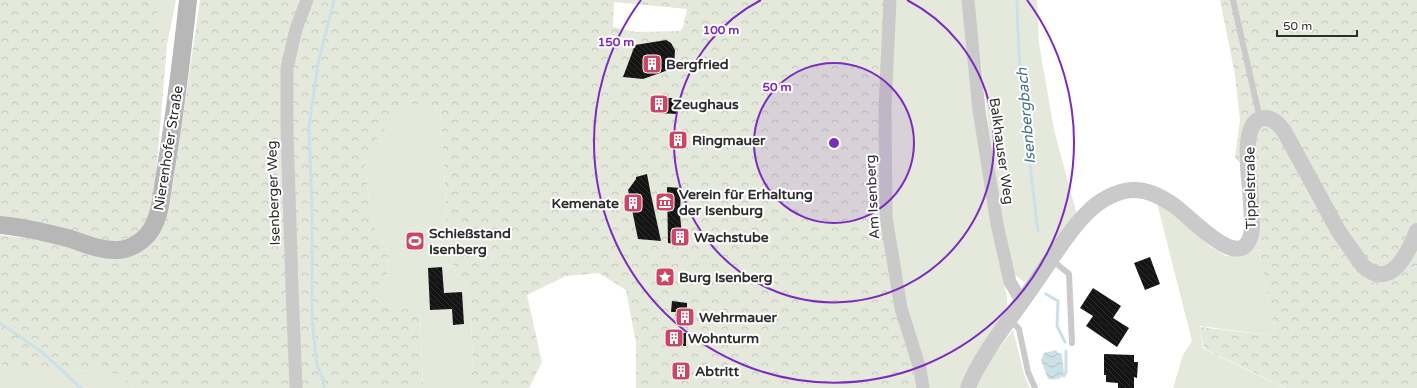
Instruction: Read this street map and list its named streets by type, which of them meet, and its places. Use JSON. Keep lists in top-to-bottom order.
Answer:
{
  "streets": {
    "main road": ["Nierenhofer Straße"],
    "street": [
      "Balkhauser Weg",
      "Tippelstraße",
      "Isenberger Weg",
      "Am Isenberg"
    ]
  },
  "crossings": [
    ["Balkhauser Weg", "Tippelstraße"]
  ],
  "water": ["Isenbergbach"],
  "places": {
    "building": [
      "Bergfried",
      "Zeughaus",
      "Ringmauer",
      "Kemenate",
      "Wachstube",
      "Wehrmauer",
      "Wohnturm",
      "Abtritt"
    ],
    "museum": ["Verein für Erhaltung der Isenburg"],
    "sports": ["Schießstand Isenberg"],
    "place": ["Burg Isenberg"]
  },
  "scale_bar": "50 m",
  "rings": ["100 m", "150 m", "50 m"]
}
